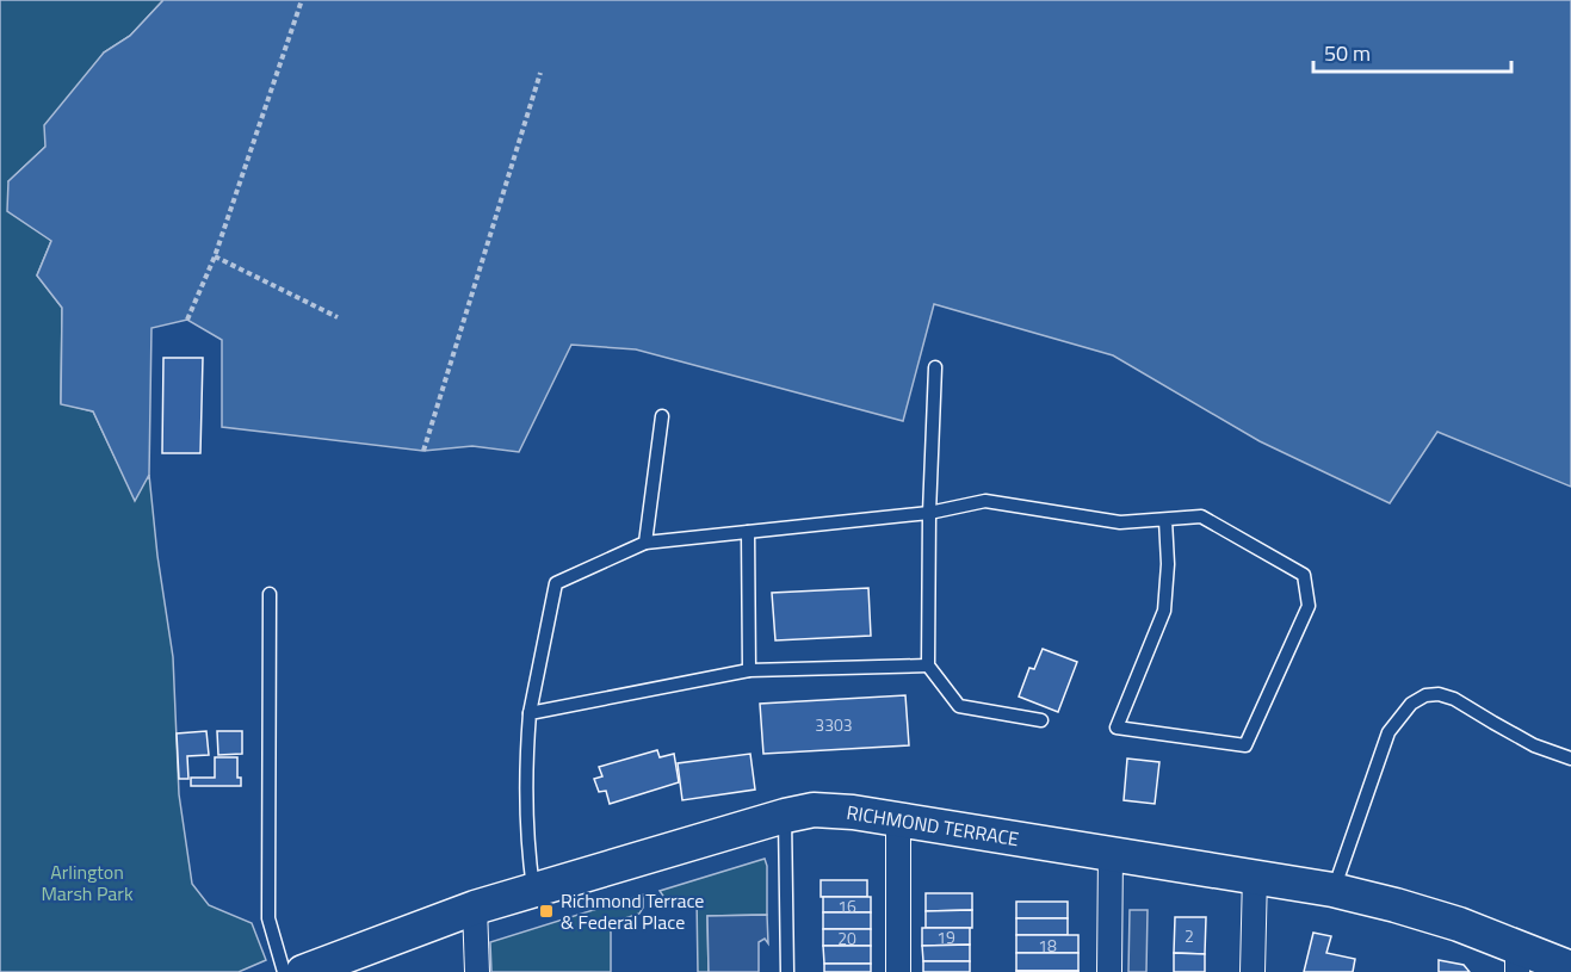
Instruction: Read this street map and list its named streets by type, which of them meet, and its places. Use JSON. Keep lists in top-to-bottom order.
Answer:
{
  "streets": {
    "street": ["RICHMOND TERRACE"]
  },
  "parks": ["Arlington Marsh Park"],
  "places": {
    "transit": ["Richmond Terrace & Federal Place"]
  },
  "house_numbers": [
    "3303",
    "16",
    "2",
    "19",
    "20",
    "18"
  ],
  "scale_bar": "50 m"
}
